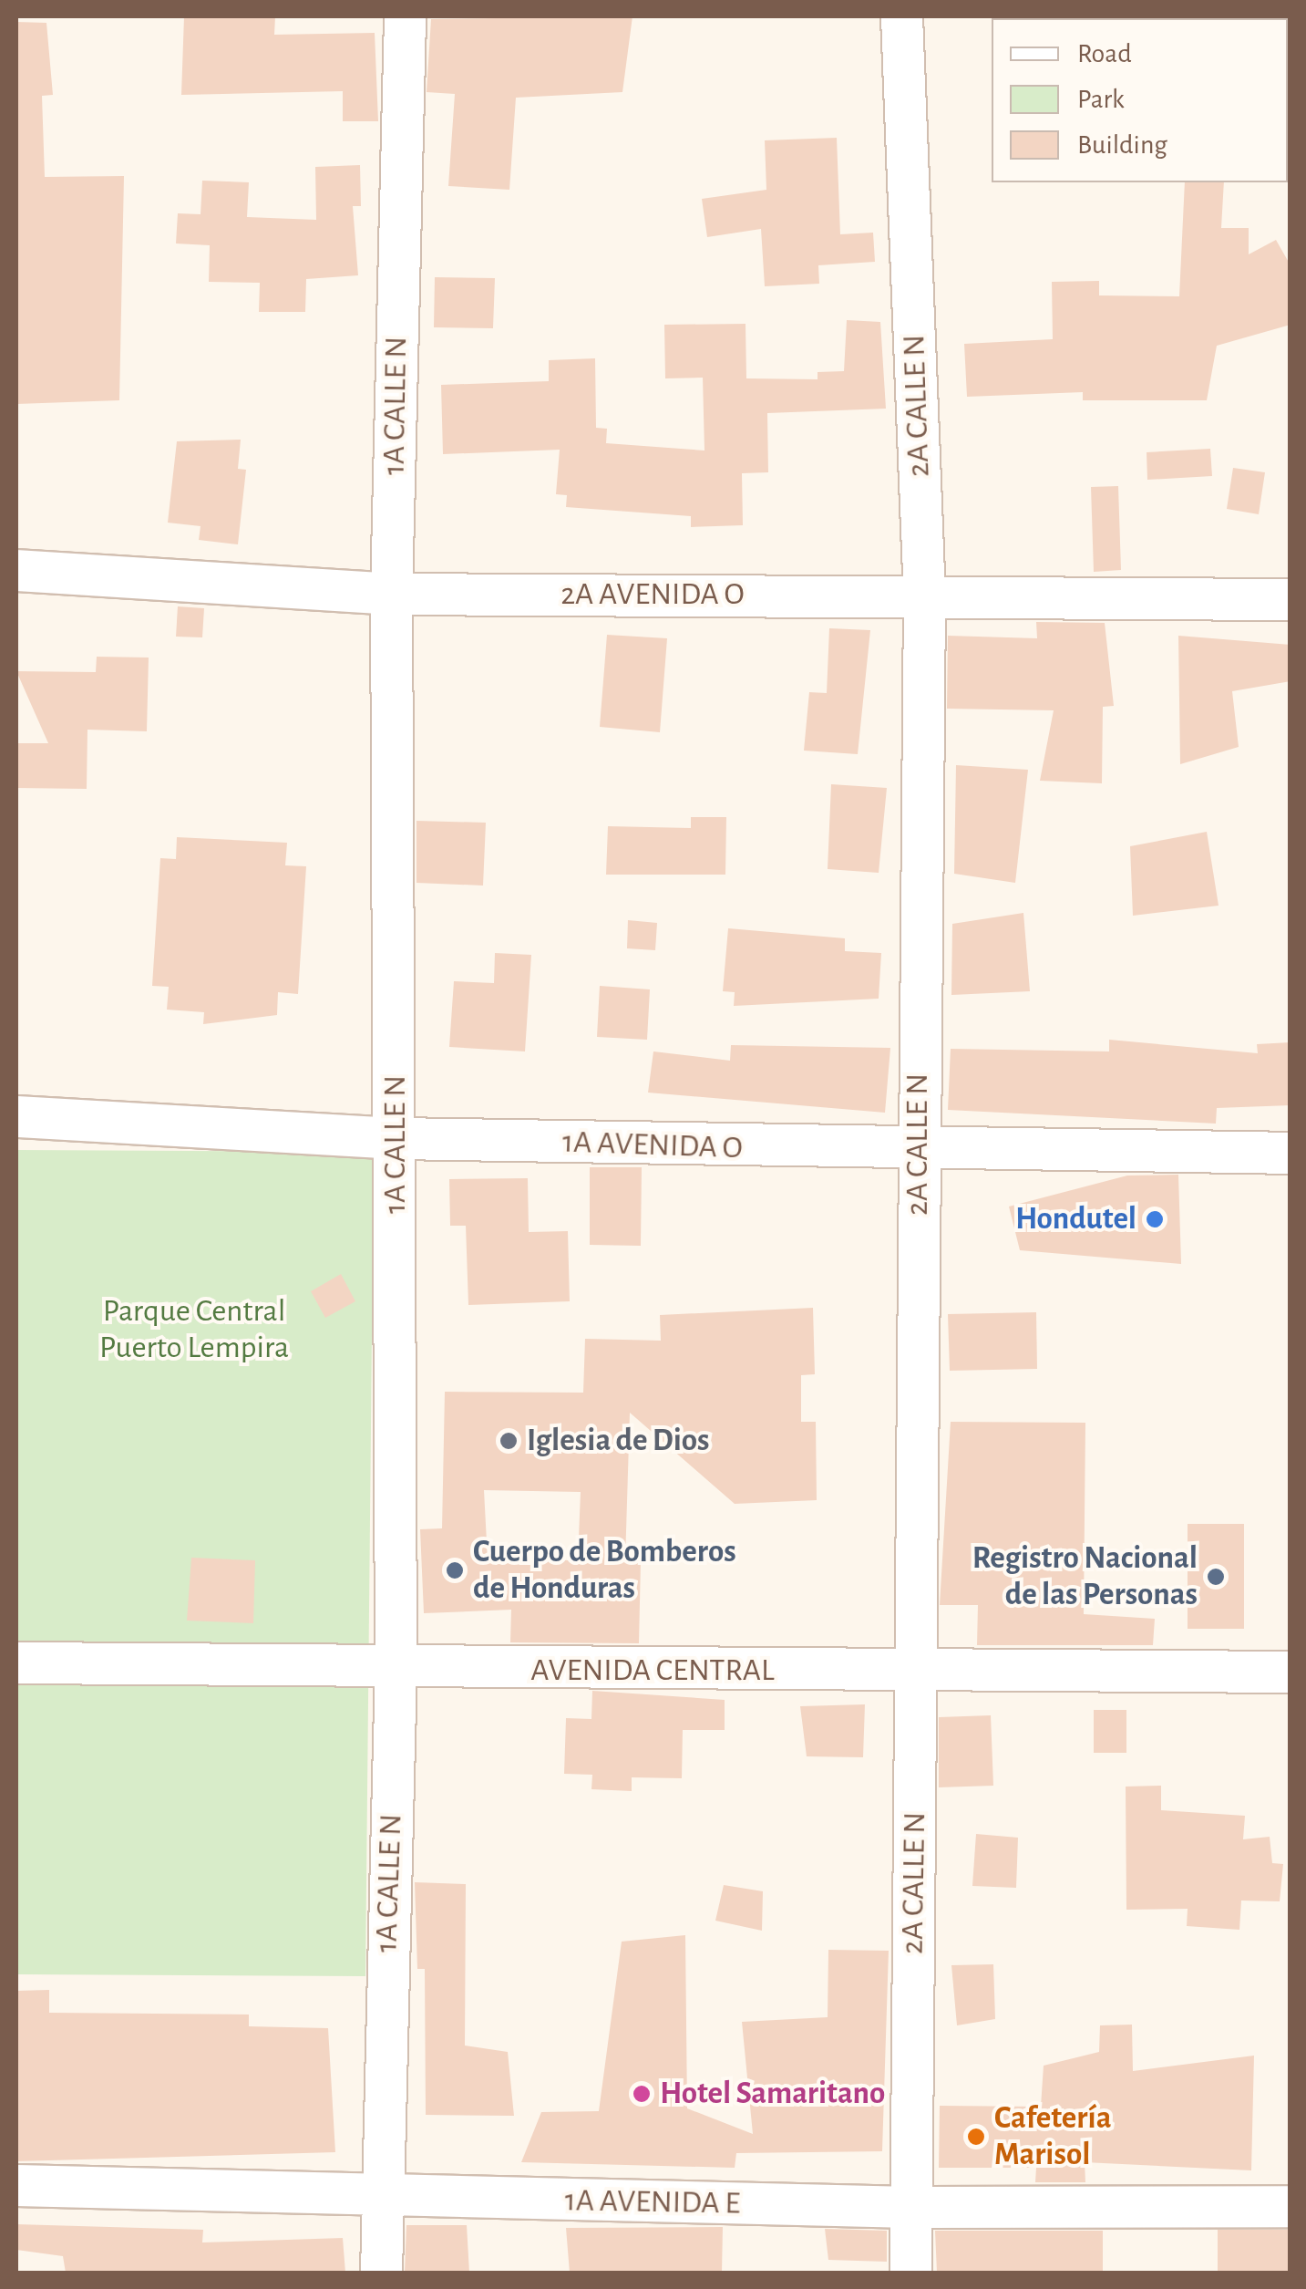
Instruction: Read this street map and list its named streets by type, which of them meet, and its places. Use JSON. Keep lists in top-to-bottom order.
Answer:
{
  "streets": {
    "street": [
      "1A CALLE N",
      "2A CALLE N",
      "2A AVENIDA O",
      "1A AVENIDA O",
      "AVENIDA CENTRAL",
      "1A AVENIDA E"
    ]
  },
  "crossings": [
    ["1A CALLE N", "2A AVENIDA O"],
    ["1A CALLE N", "1A AVENIDA O"],
    ["1A CALLE N", "AVENIDA CENTRAL"],
    ["1A CALLE N", "1A AVENIDA E"],
    ["2A CALLE N", "2A AVENIDA O"],
    ["2A CALLE N", "1A AVENIDA O"],
    ["2A CALLE N", "AVENIDA CENTRAL"],
    ["2A CALLE N", "1A AVENIDA E"]
  ],
  "parks": ["Parque Central Puerto Lempira"],
  "places": [
    "Hondutel",
    "Iglesia de Dios",
    "Cuerpo de Bomberos de Honduras",
    "Registro Nacional de las Personas",
    "Hotel Samaritano",
    "Cafetería Marisol"
  ],
  "legend": ["Road", "Park", "Building"]
}
